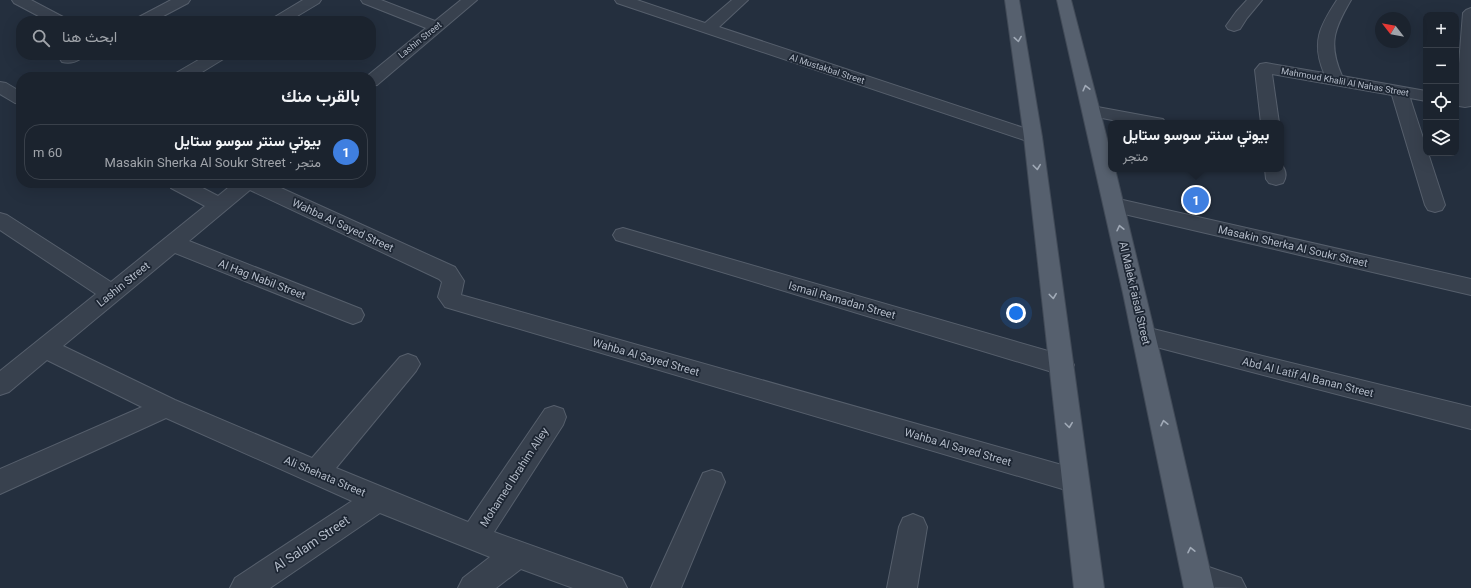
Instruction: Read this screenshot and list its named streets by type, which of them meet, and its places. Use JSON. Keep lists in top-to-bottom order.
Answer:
{
  "streets": {
    "main road": ["Al Malek Faisal Street"],
    "street": [
      "Lashin Street",
      "Al Mustakbal Street",
      "Mahmoud Khalil Al Nahas Street",
      "Wahba Al Sayed Street",
      "Masakin Sherka Al Soukr Street",
      "Al Hag Nabil Street",
      "Ismail Ramadan Street",
      "Abd Al Latif Al Banan Street",
      "Ali Shehata Street",
      "Mohamed Ibrahim Alley",
      "Al Salam Street"
    ]
  },
  "crossings": [
    ["Lashin Street", "Al Hag Nabil Street"],
    ["Lashin Street", "Ali Shehata Street"],
    ["Masakin Sherka Al Soukr Street", "Al Malek Faisal Street"],
    ["Al Malek Faisal Street", "Abd Al Latif Al Banan Street"],
    ["Ali Shehata Street", "Mohamed Ibrahim Alley"],
    ["Ali Shehata Street", "Al Salam Street"]
  ],
  "north": "top left",
  "page": {
    "map_buttons": ["+", "−"],
    "search": "ابحث هنا",
    "heading": "بالقرب منك",
    "popup": ["بيوتي سنتر سوسو ستايل", "متجر"],
    "list": [
      {
        "mark": "1",
        "name": "بيوتي سنتر سوسو ستايل",
        "note": "متجر · Masakin Sherka Al Soukr Street",
        "value": "60 m"
      }
    ],
    "pins": "1"
  }
}
